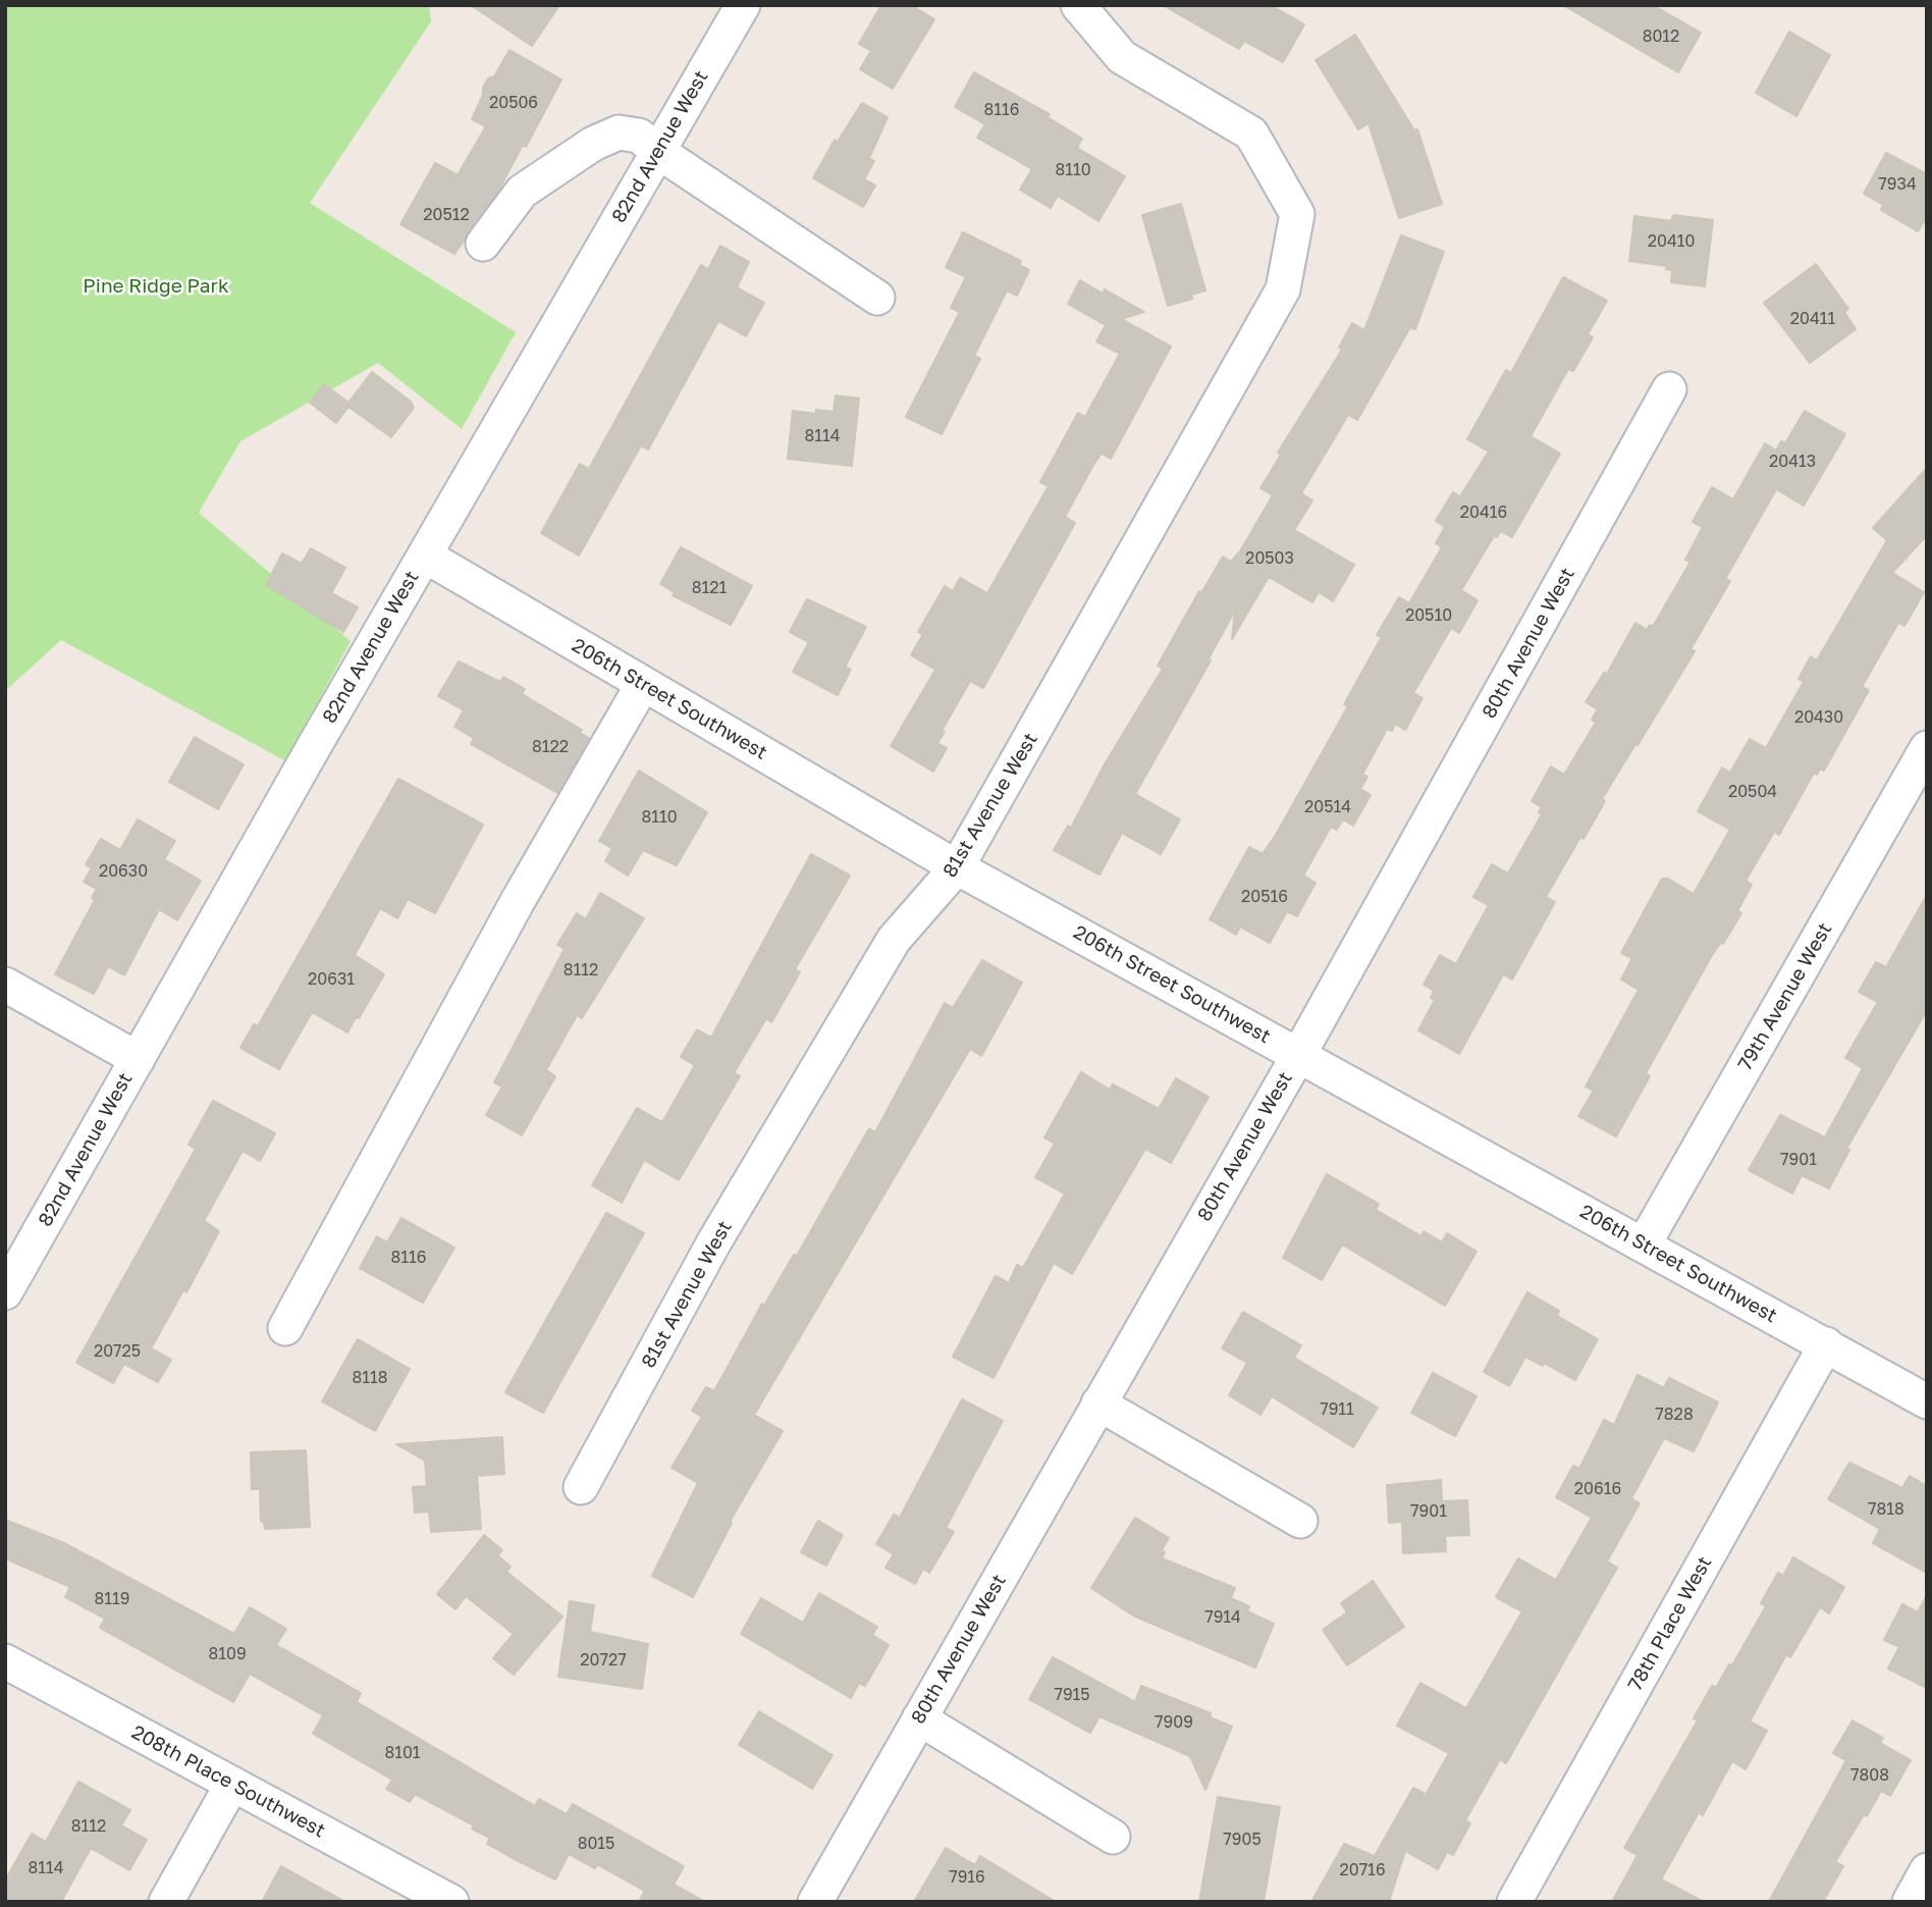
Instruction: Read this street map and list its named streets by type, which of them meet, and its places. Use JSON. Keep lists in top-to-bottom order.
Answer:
{
  "streets": {
    "street": [
      "82nd Avenue West",
      "80th Avenue West",
      "206th Street Southwest",
      "81st Avenue West",
      "79th Avenue West",
      "78th Place West",
      "208th Place Southwest"
    ]
  },
  "crossings": [
    ["82nd Avenue West", "206th Street Southwest"],
    ["80th Avenue West", "206th Street Southwest"],
    ["206th Street Southwest", "81st Avenue West"],
    ["206th Street Southwest", "79th Avenue West"],
    ["206th Street Southwest", "78th Place West"]
  ],
  "parks": ["Pine Ridge Park"],
  "house_numbers": [
    "8012",
    "20506",
    "8116",
    "8110",
    "7934",
    "20512",
    "20410",
    "20411",
    "8114",
    "20413",
    "20416",
    "20503",
    "8121",
    "20510",
    "20430",
    "8122",
    "20504",
    "20514",
    "8110",
    "20630",
    "20516",
    "8112",
    "20631",
    "7901",
    "8116",
    "20725",
    "8118",
    "7911",
    "7828",
    "20616",
    "7818",
    "7901",
    "8119",
    "7914",
    "8109",
    "20727",
    "7915",
    "7909",
    "8101",
    "7808",
    "8112",
    "7905",
    "8015",
    "8114",
    "20716",
    "7916"
  ]
}
